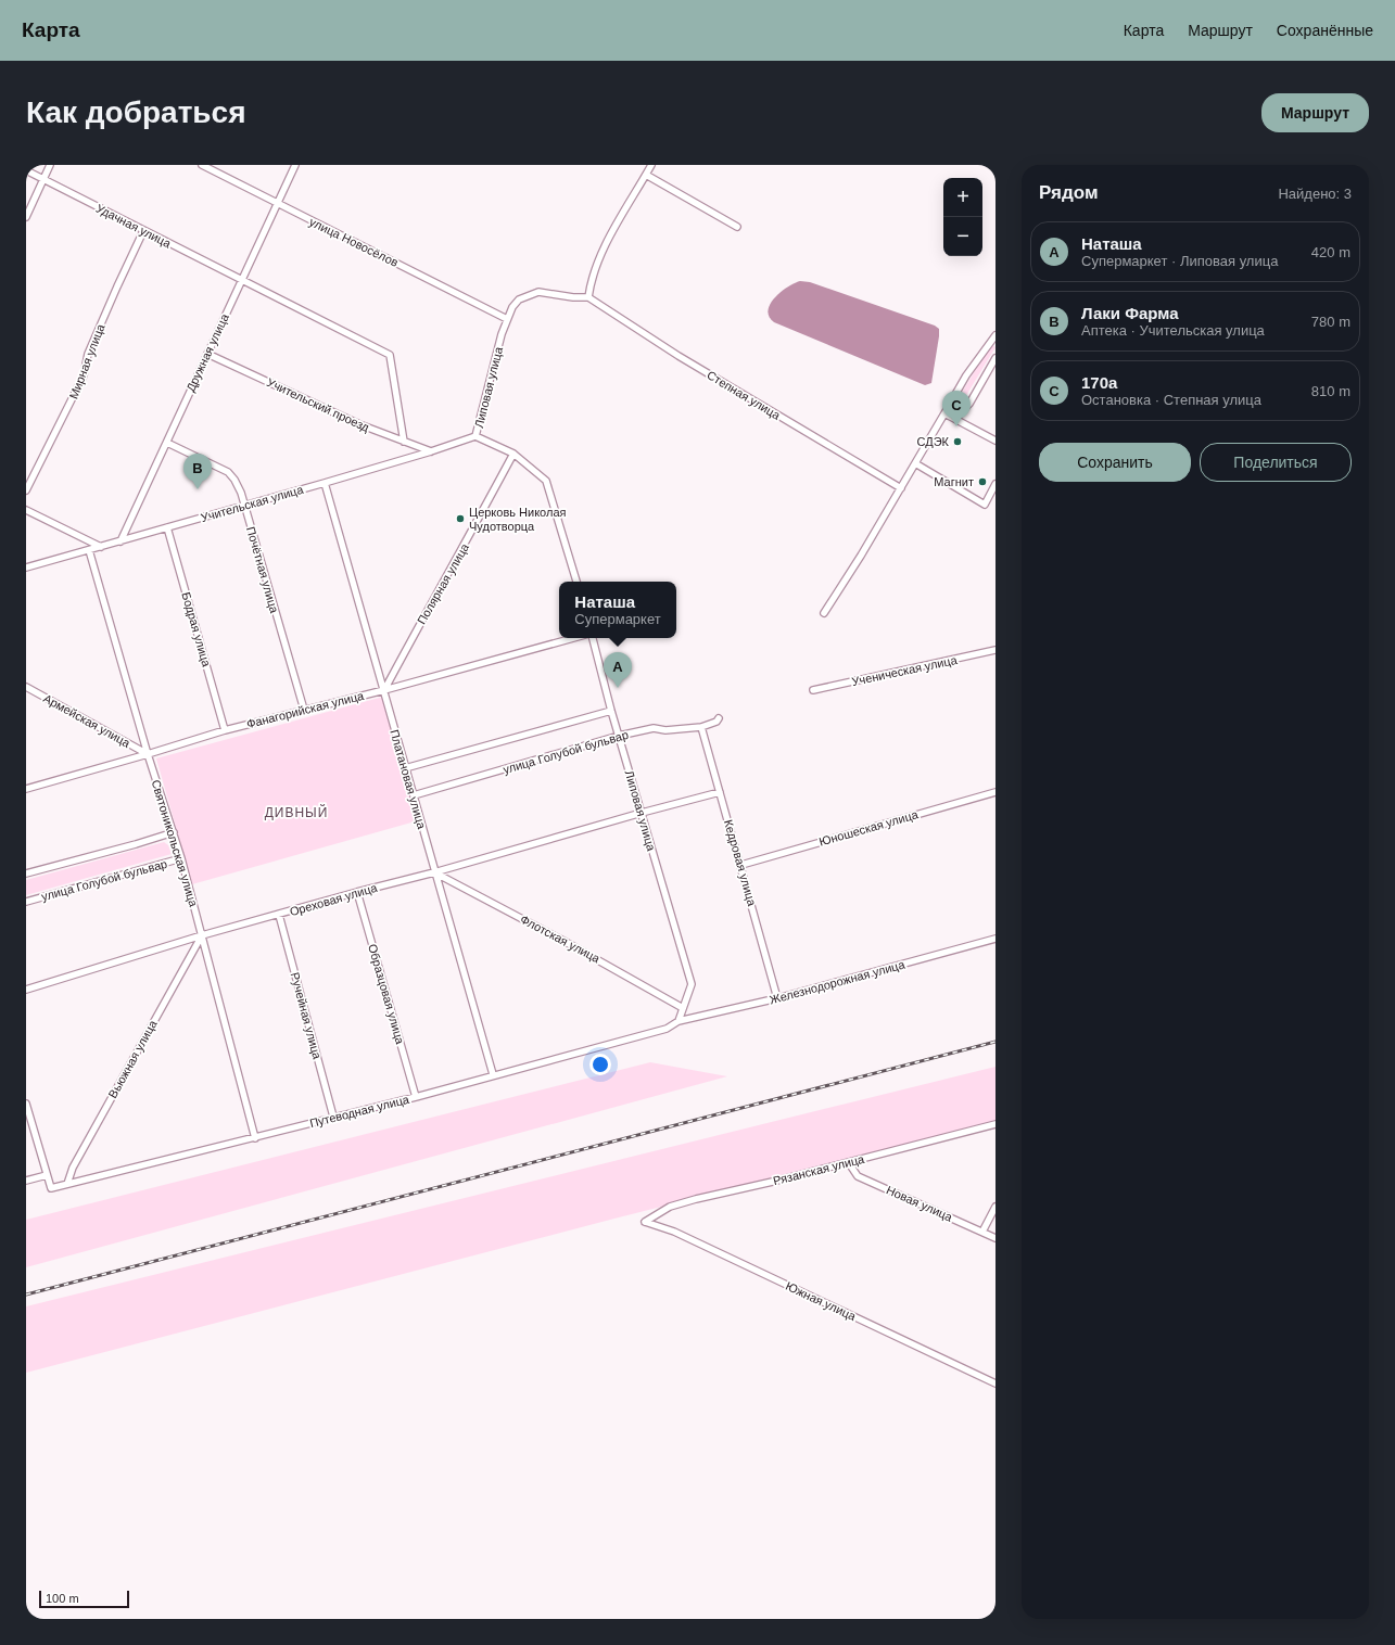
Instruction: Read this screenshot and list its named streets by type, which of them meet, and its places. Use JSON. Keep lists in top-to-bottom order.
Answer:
{
  "streets": {
    "street": [
      "Удачная улица",
      "улица Новосёлов",
      "Дружная улица",
      "Мирная улица",
      "Липовая улица",
      "Степная улица",
      "Учительский проезд",
      "Учительская улица",
      "Почётная улица",
      "Полярная улица",
      "Бодрая улица",
      "Ученическая улица",
      "Фанагорийская улица",
      "Армейская улица",
      "улица Голубой бульвар",
      "Платановая улица",
      "Юношеская улица",
      "Святоникольская улица",
      "Кедровая улица",
      "Ореховая улица",
      "Флотская улица",
      "Железнодорожная улица",
      "Образцовая улица",
      "Ручейная улица",
      "Вьюжная улица",
      "Путеводная улица",
      "Рязанская улица",
      "Новая улица",
      "Южная улица"
    ]
  },
  "crossings": [
    ["Удачная улица", "Дружная улица"],
    ["Удачная улица", "Мирная улица"],
    ["Удачная улица", "Учительский проезд"],
    ["улица Новосёлов", "Дружная улица"],
    ["улица Новосёлов", "Липовая улица"],
    ["Дружная улица", "Учительский проезд"],
    ["Дружная улица", "Учительская улица"],
    ["Дружная улица", "Почётная улица"],
    ["Липовая улица", "Степная улица"],
    ["Липовая улица", "Учительская улица"],
    ["Липовая улица", "Полярная улица"],
    ["Липовая улица", "улица Голубой бульвар"],
    ["Липовая улица", "Ореховая улица"],
    ["Липовая улица", "Флотская улица"],
    ["Учительский проезд", "Учительская улица"],
    ["Учительская улица", "Почётная улица"],
    ["Учительская улица", "Бодрая улица"],
    ["Учительская улица", "Платановая улица"],
    ["Учительская улица", "Святоникольская улица"],
    ["Почётная улица", "Фанагорийская улица"],
    ["Полярная улица", "Фанагорийская улица"],
    ["Полярная улица", "Платановая улица"],
    ["Бодрая улица", "Фанагорийская улица"],
    ["Фанагорийская улица", "Армейская улица"],
    ["Фанагорийская улица", "Платановая улица"],
    ["Фанагорийская улица", "Святоникольская улица"],
    ["Армейская улица", "Святоникольская улица"],
    ["улица Голубой бульвар", "Платановая улица"],
    ["улица Голубой бульвар", "Святоникольская улица"],
    ["улица Голубой бульвар", "Кедровая улица"],
    ["Платановая улица", "Ореховая улица"],
    ["Платановая улица", "Флотская улица"],
    ["Платановая улица", "Путеводная улица"],
    ["Юношеская улица", "Кедровая улица"],
    ["Святоникольская улица", "Ореховая улица"],
    ["Святоникольская улица", "Вьюжная улица"],
    ["Святоникольская улица", "Путеводная улица"],
    ["Кедровая улица", "Ореховая улица"],
    ["Кедровая улица", "Железнодорожная улица"],
    ["Ореховая улица", "Флотская улица"],
    ["Ореховая улица", "Образцовая улица"],
    ["Ореховая улица", "Ручейная улица"],
    ["Ореховая улица", "Вьюжная улица"],
    ["Железнодорожная улица", "Путеводная улица"],
    ["Образцовая улица", "Путеводная улица"],
    ["Ручейная улица", "Путеводная улица"],
    ["Вьюжная улица", "Путеводная улица"],
    ["Рязанская улица", "Новая улица"],
    ["Рязанская улица", "Южная улица"]
  ],
  "districts": ["ДИВНЫЙ"],
  "places": ["СДЭК", "Магнит", "Церковь Николая Чудотворца"],
  "scale_bar": "100 m",
  "page": {
    "header": "Карта",
    "nav": ["Карта", "Маршрут", "Сохранённые"],
    "buttons": [
      "Маршрут",
      ["Сохранить", "Поделиться"]
    ],
    "title": "Как добраться",
    "heading": ["Рядом", "Найдено: 3"],
    "map_buttons": ["+", "−"],
    "list": [
      {
        "mark": "A",
        "name": "Наташа",
        "note": "Супермаркет · Липовая улица",
        "value": "420 m"
      },
      {
        "mark": "B",
        "name": "Лаки Фарма",
        "note": "Аптека · Учительская улица",
        "value": "780 m"
      },
      {
        "mark": "C",
        "name": "170а",
        "note": "Остановка · Степная улица",
        "value": "810 m"
      }
    ],
    "pins": ["C", "B", "A"],
    "popup": ["Наташа", "Супермаркет"],
    "scale": "100 m"
  }
}
